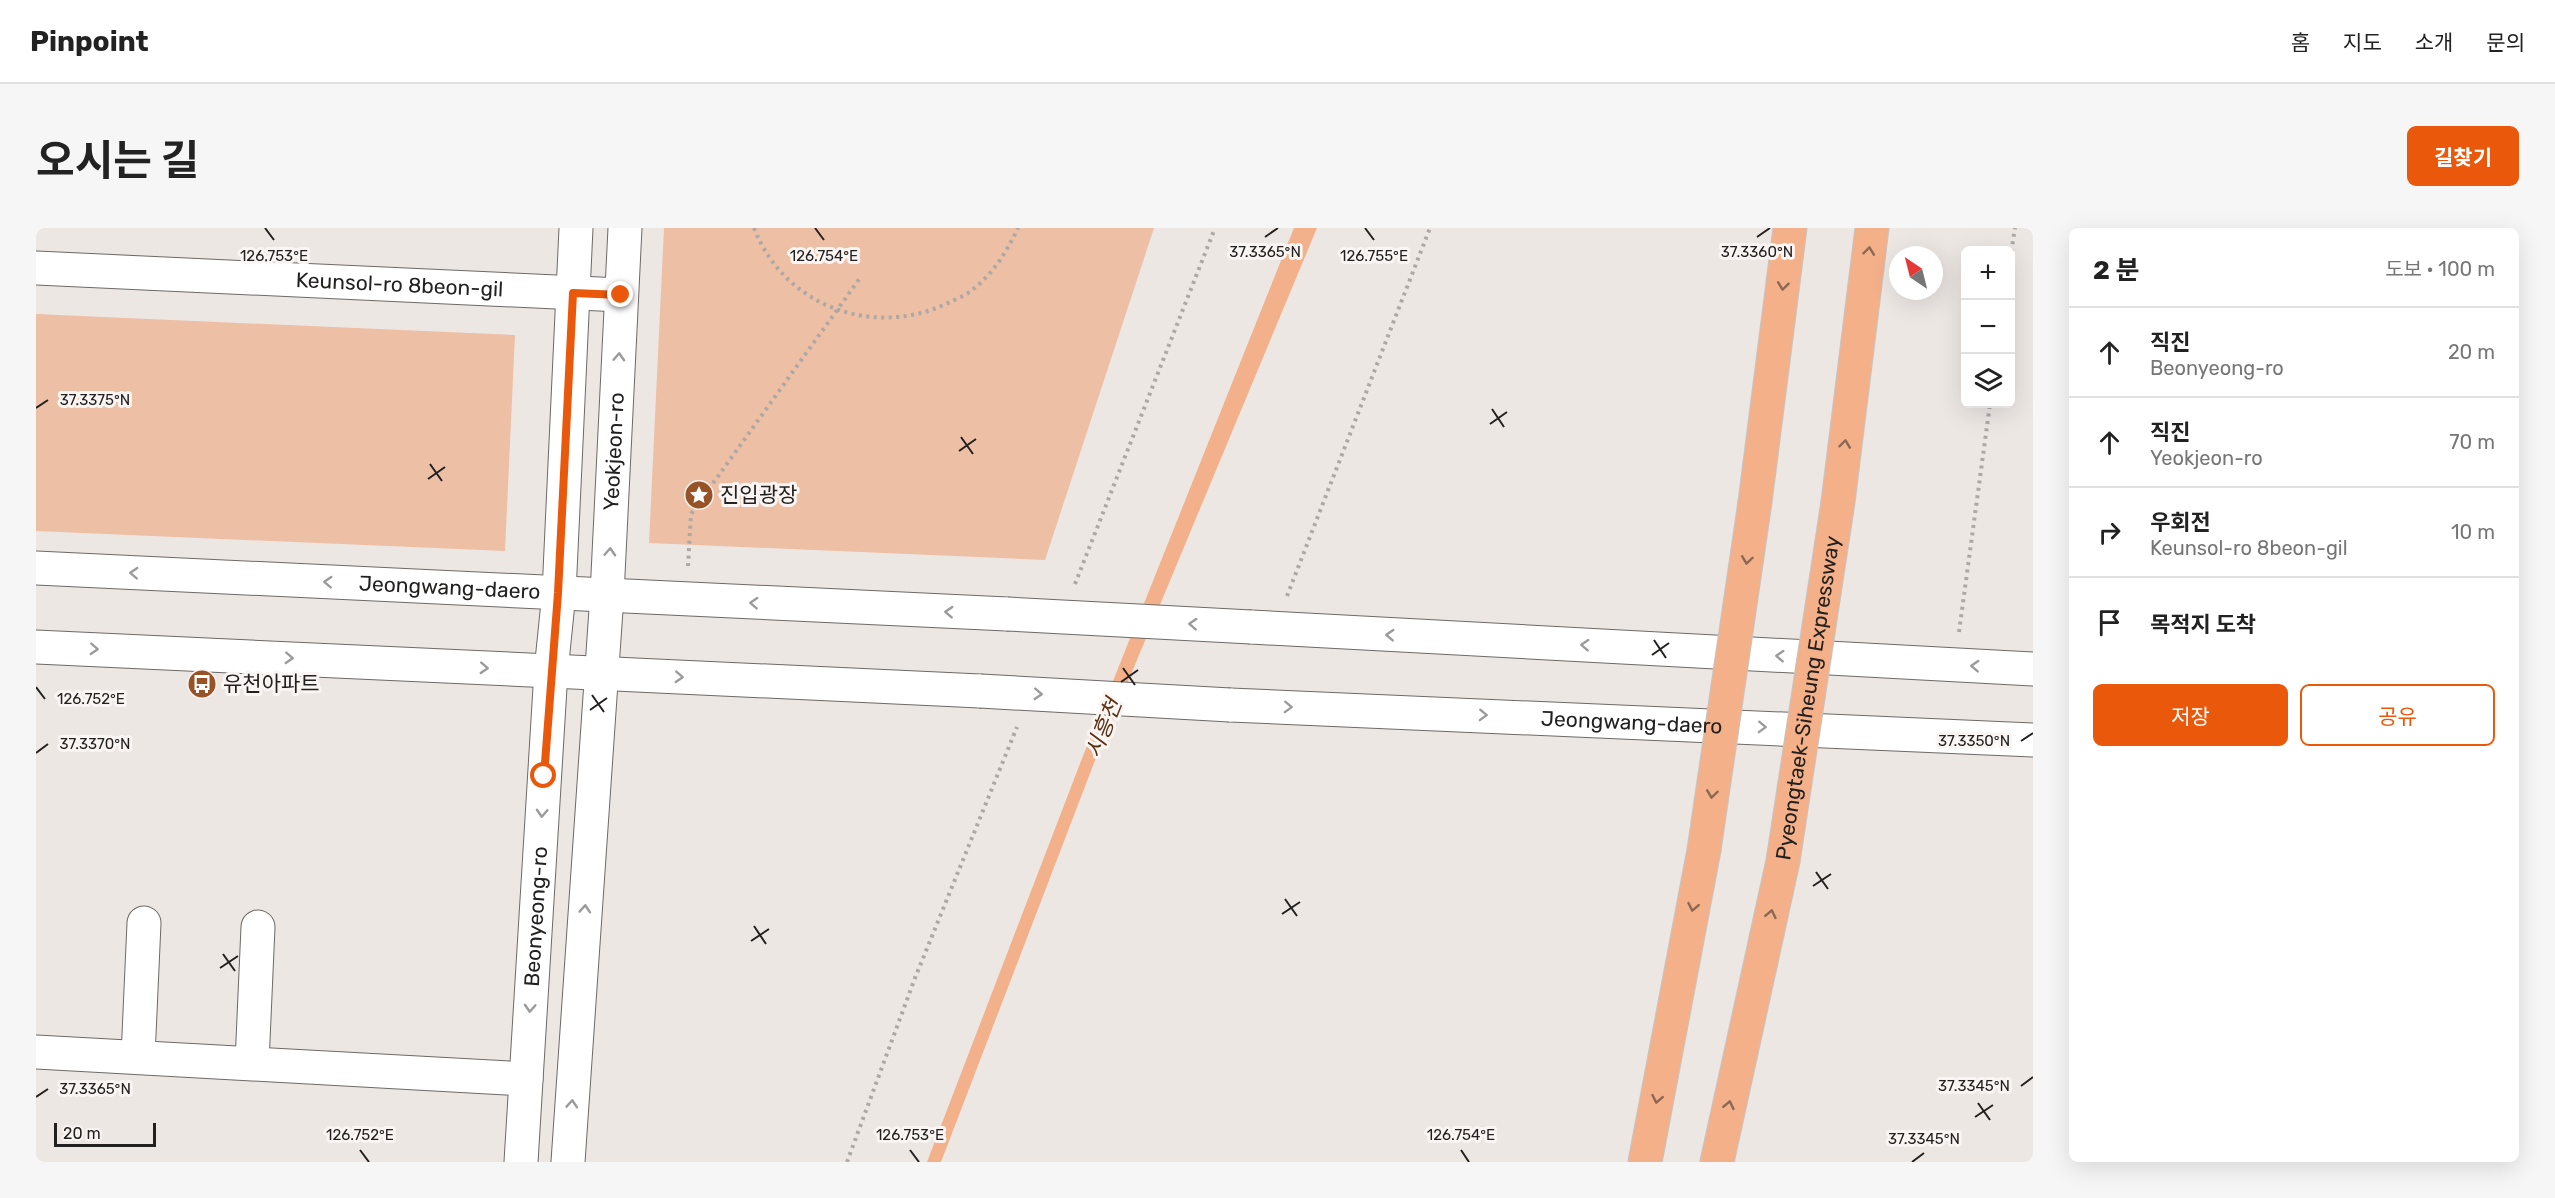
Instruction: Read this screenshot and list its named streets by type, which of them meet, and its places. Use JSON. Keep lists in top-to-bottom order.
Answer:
{
  "streets": {
    "highway": ["Pyeongtaek-Siheung Expressway"],
    "street": [
      "Keunsol-ro 8beon-gil",
      "Yeokjeon-ro",
      "Jeongwang-daero",
      "Beonyeong-ro"
    ]
  },
  "crossings": [
    ["Keunsol-ro 8beon-gil", "Yeokjeon-ro"],
    ["Yeokjeon-ro", "Jeongwang-daero"]
  ],
  "water": ["시흥천"],
  "places": {
    "place": ["진입광장"],
    "bus stop": ["유천아파트"]
  },
  "scale_bar": "20 m",
  "north": "top left",
  "page": {
    "header": "Pinpoint",
    "nav": [
      "홈",
      "지도",
      "소개",
      "문의"
    ],
    "title": "오시는 길",
    "buttons": [
      "길찾기",
      ["저장", "공유"]
    ],
    "heading": ["2 분", "도보 · 100 m"],
    "map_buttons": ["+", "−"],
    "list": [
      ["직진", "Beonyeong-ro", "20 m"],
      ["직진", "Yeokjeon-ro", "70 m"],
      ["우회전", "Keunsol-ro 8beon-gil", "10 m"],
      "목적지 도착"
    ],
    "scale": "20 m"
  },
  "coordinates": [
    "37.3360°N",
    "37.3365°N",
    "126.754°E",
    "126.755°E",
    "126.753°E",
    "37.3375°N",
    "126.752°E",
    "37.3350°N",
    "37.3370°N",
    "37.3345°N"
  ]
}
